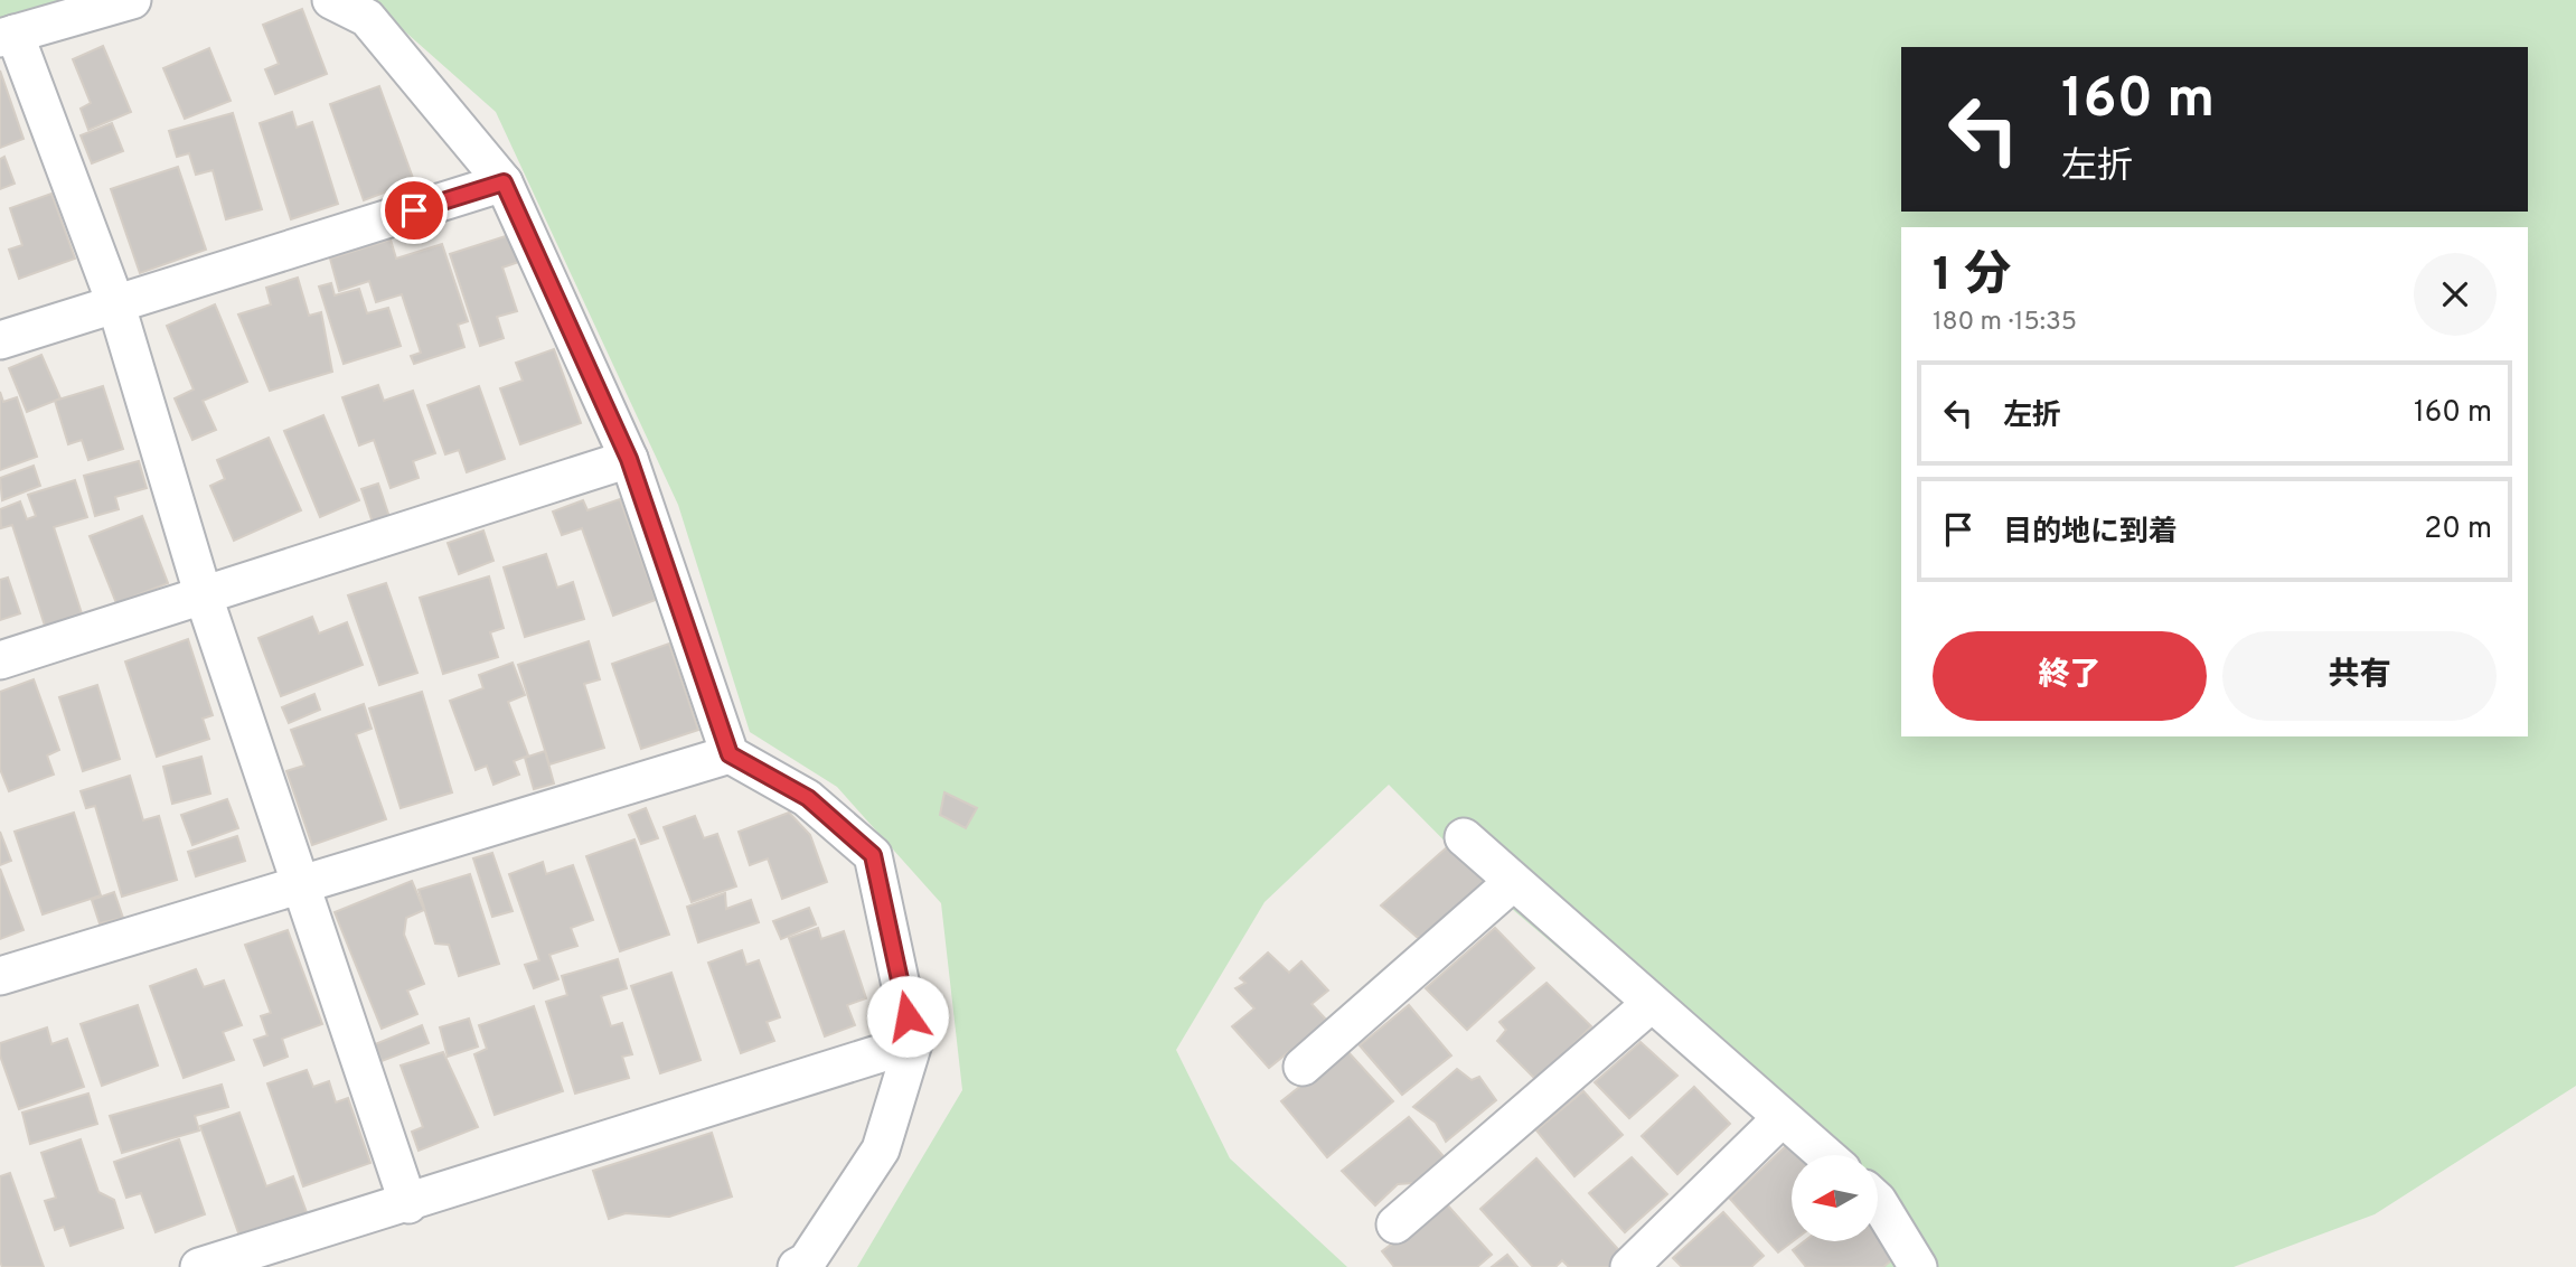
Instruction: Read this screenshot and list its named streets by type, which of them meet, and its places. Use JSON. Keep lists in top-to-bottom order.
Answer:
{
  "north": "left",
  "page": {
    "turn": ["160 m", "左折"],
    "heading": ["1 分", "180 m · 15:35"],
    "list": [
      {
        "name": "左折",
        "value": "160 m"
      },
      {
        "name": "目的地に到着",
        "value": "20 m"
      }
    ],
    "buttons": ["終了", "共有"]
  }
}
